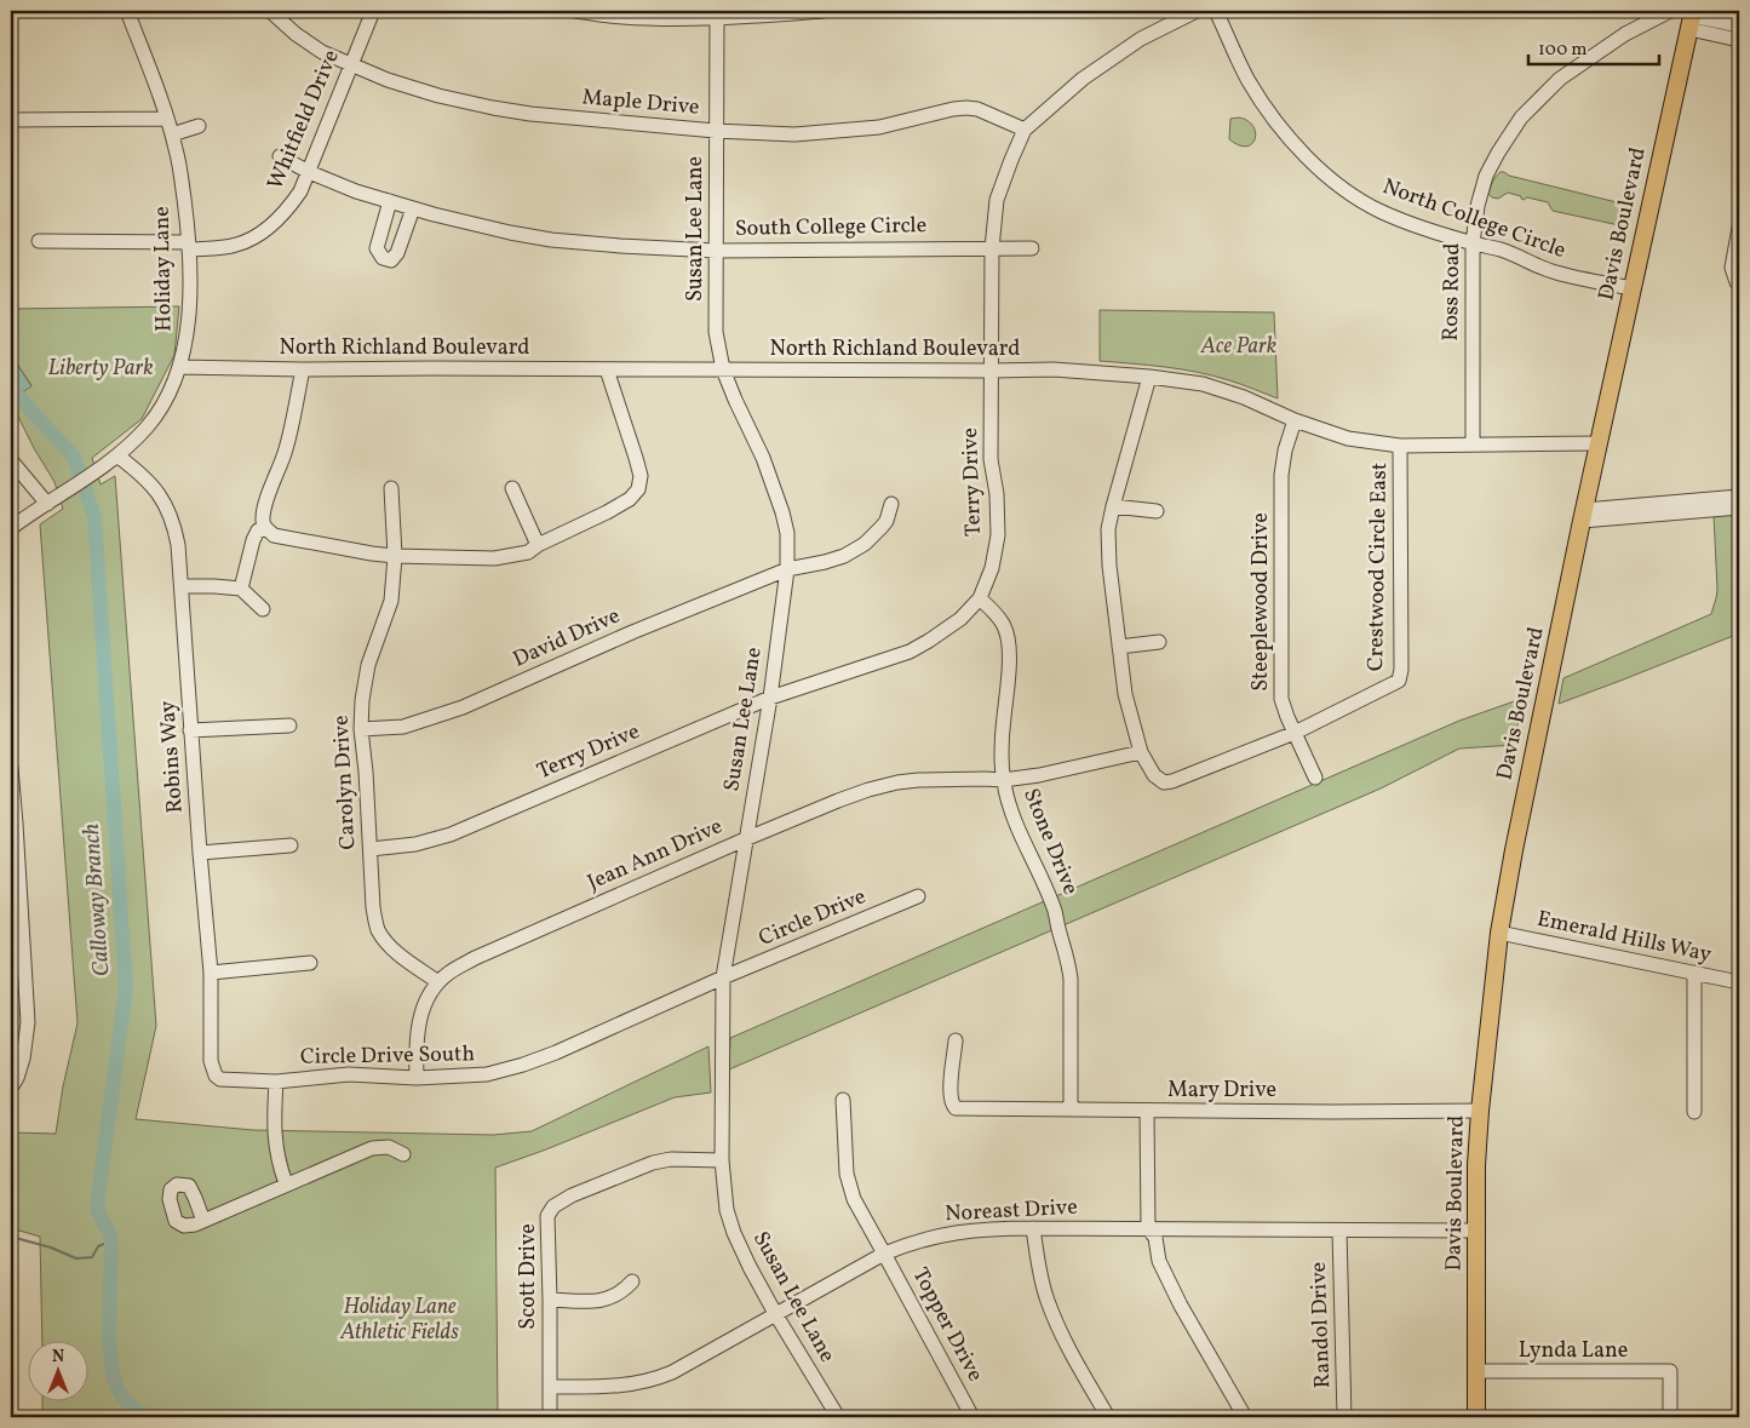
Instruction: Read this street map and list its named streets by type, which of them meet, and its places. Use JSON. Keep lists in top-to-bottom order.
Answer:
{
  "streets": {
    "main road": ["Davis Boulevard"],
    "street": [
      "Maple Drive",
      "Whitfield Drive",
      "North College Circle",
      "South College Circle",
      "Susan Lee Lane",
      "Holiday Lane",
      "Ross Road",
      "North Richland Boulevard",
      "Terry Drive",
      "Crestwood Circle East",
      "Steeplewood Drive",
      "David Drive",
      "Robins Way",
      "Carolyn Drive",
      "Stone Drive",
      "Jean Ann Drive",
      "Circle Drive",
      "Emerald Hills Way",
      "Circle Drive South",
      "Mary Drive",
      "Noreast Drive",
      "Scott Drive",
      "Topper Drive",
      "Randol Drive",
      "Lynda Lane"
    ]
  },
  "crossings": [
    ["Maple Drive", "Whitfield Drive"],
    ["Maple Drive", "Susan Lee Lane"],
    ["Maple Drive", "Terry Drive"],
    ["Whitfield Drive", "South College Circle"],
    ["Whitfield Drive", "Holiday Lane"],
    ["North College Circle", "Davis Boulevard"],
    ["North College Circle", "Ross Road"],
    ["Davis Boulevard", "North Richland Boulevard"],
    ["Davis Boulevard", "Emerald Hills Way"],
    ["Davis Boulevard", "Mary Drive"],
    ["Davis Boulevard", "Noreast Drive"],
    ["Davis Boulevard", "Lynda Lane"],
    ["South College Circle", "Susan Lee Lane"],
    ["South College Circle", "Terry Drive"],
    ["Susan Lee Lane", "North Richland Boulevard"],
    ["Susan Lee Lane", "Terry Drive"],
    ["Susan Lee Lane", "David Drive"],
    ["Susan Lee Lane", "Jean Ann Drive"],
    ["Susan Lee Lane", "Circle Drive"],
    ["Susan Lee Lane", "Circle Drive South"],
    ["Susan Lee Lane", "Noreast Drive"],
    ["Susan Lee Lane", "Scott Drive"],
    ["Holiday Lane", "North Richland Boulevard"],
    ["Holiday Lane", "Robins Way"],
    ["Ross Road", "North Richland Boulevard"],
    ["North Richland Boulevard", "Terry Drive"],
    ["North Richland Boulevard", "Crestwood Circle East"],
    ["North Richland Boulevard", "Steeplewood Drive"],
    ["Terry Drive", "Carolyn Drive"],
    ["Terry Drive", "Stone Drive"],
    ["Crestwood Circle East", "Steeplewood Drive"],
    ["David Drive", "Carolyn Drive"],
    ["Robins Way", "Circle Drive South"],
    ["Carolyn Drive", "Jean Ann Drive"],
    ["Stone Drive", "Jean Ann Drive"],
    ["Stone Drive", "Mary Drive"],
    ["Jean Ann Drive", "Circle Drive South"],
    ["Circle Drive", "Circle Drive South"],
    ["Noreast Drive", "Scott Drive"],
    ["Noreast Drive", "Topper Drive"],
    ["Noreast Drive", "Randol Drive"]
  ],
  "water": ["Calloway Branch"],
  "parks": ["Ace Park", "Liberty Park", "Holiday Lane Athletic Fields"],
  "scale_bar": "100 m",
  "north": "top"
}
